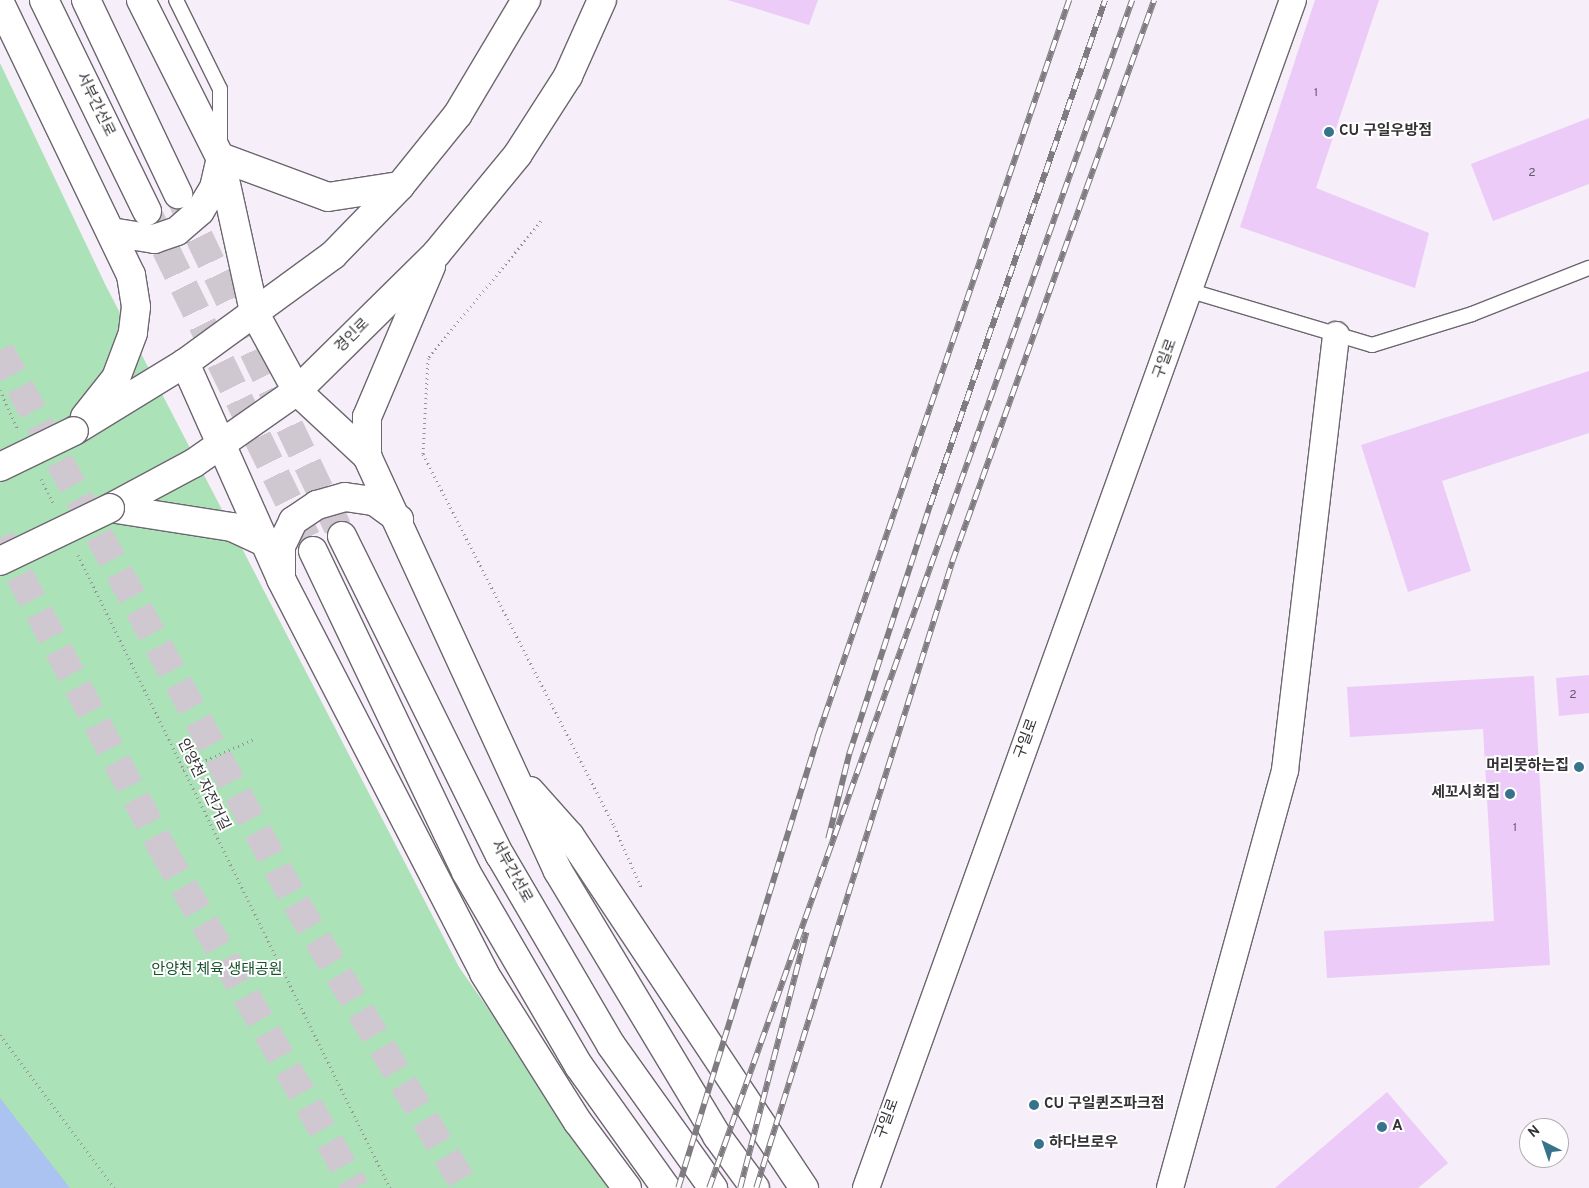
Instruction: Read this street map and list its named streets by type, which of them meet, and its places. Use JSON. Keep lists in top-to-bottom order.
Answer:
{
  "streets": {
    "main road": ["서부간선로", "경인로"],
    "street": ["구일로"],
    "path": ["안양천 자전거길"]
  },
  "parks": ["안양천 체육 생태공원"],
  "places": [
    "CU 구일우방점",
    "머리못하는집",
    "세꼬시회집",
    "CU 구일퀸즈파크점",
    "A",
    "하다브로우"
  ],
  "house_numbers": [
    "1",
    "2",
    "2",
    "1"
  ],
  "north": "top left"
}
